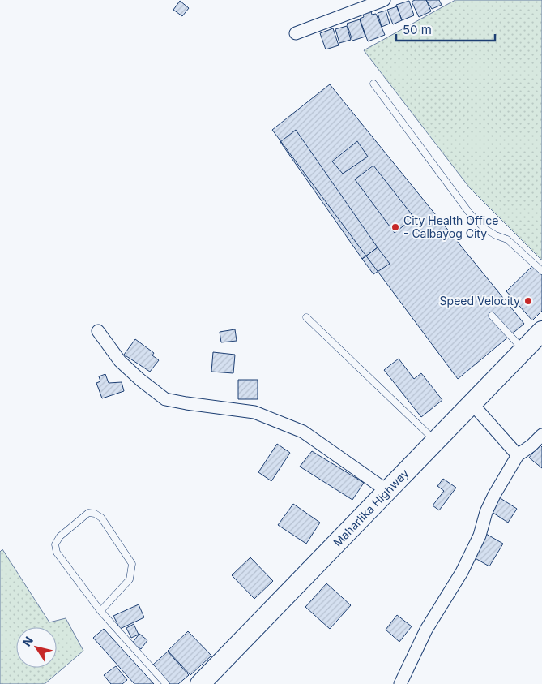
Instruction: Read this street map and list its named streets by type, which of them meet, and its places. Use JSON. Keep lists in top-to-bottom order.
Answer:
{
  "streets": {
    "main road": ["Maharlika Highway"]
  },
  "places": ["City Health Office - Calbayog City", "Speed Velocity"],
  "scale_bar": "50 m",
  "north": "top left"
}
